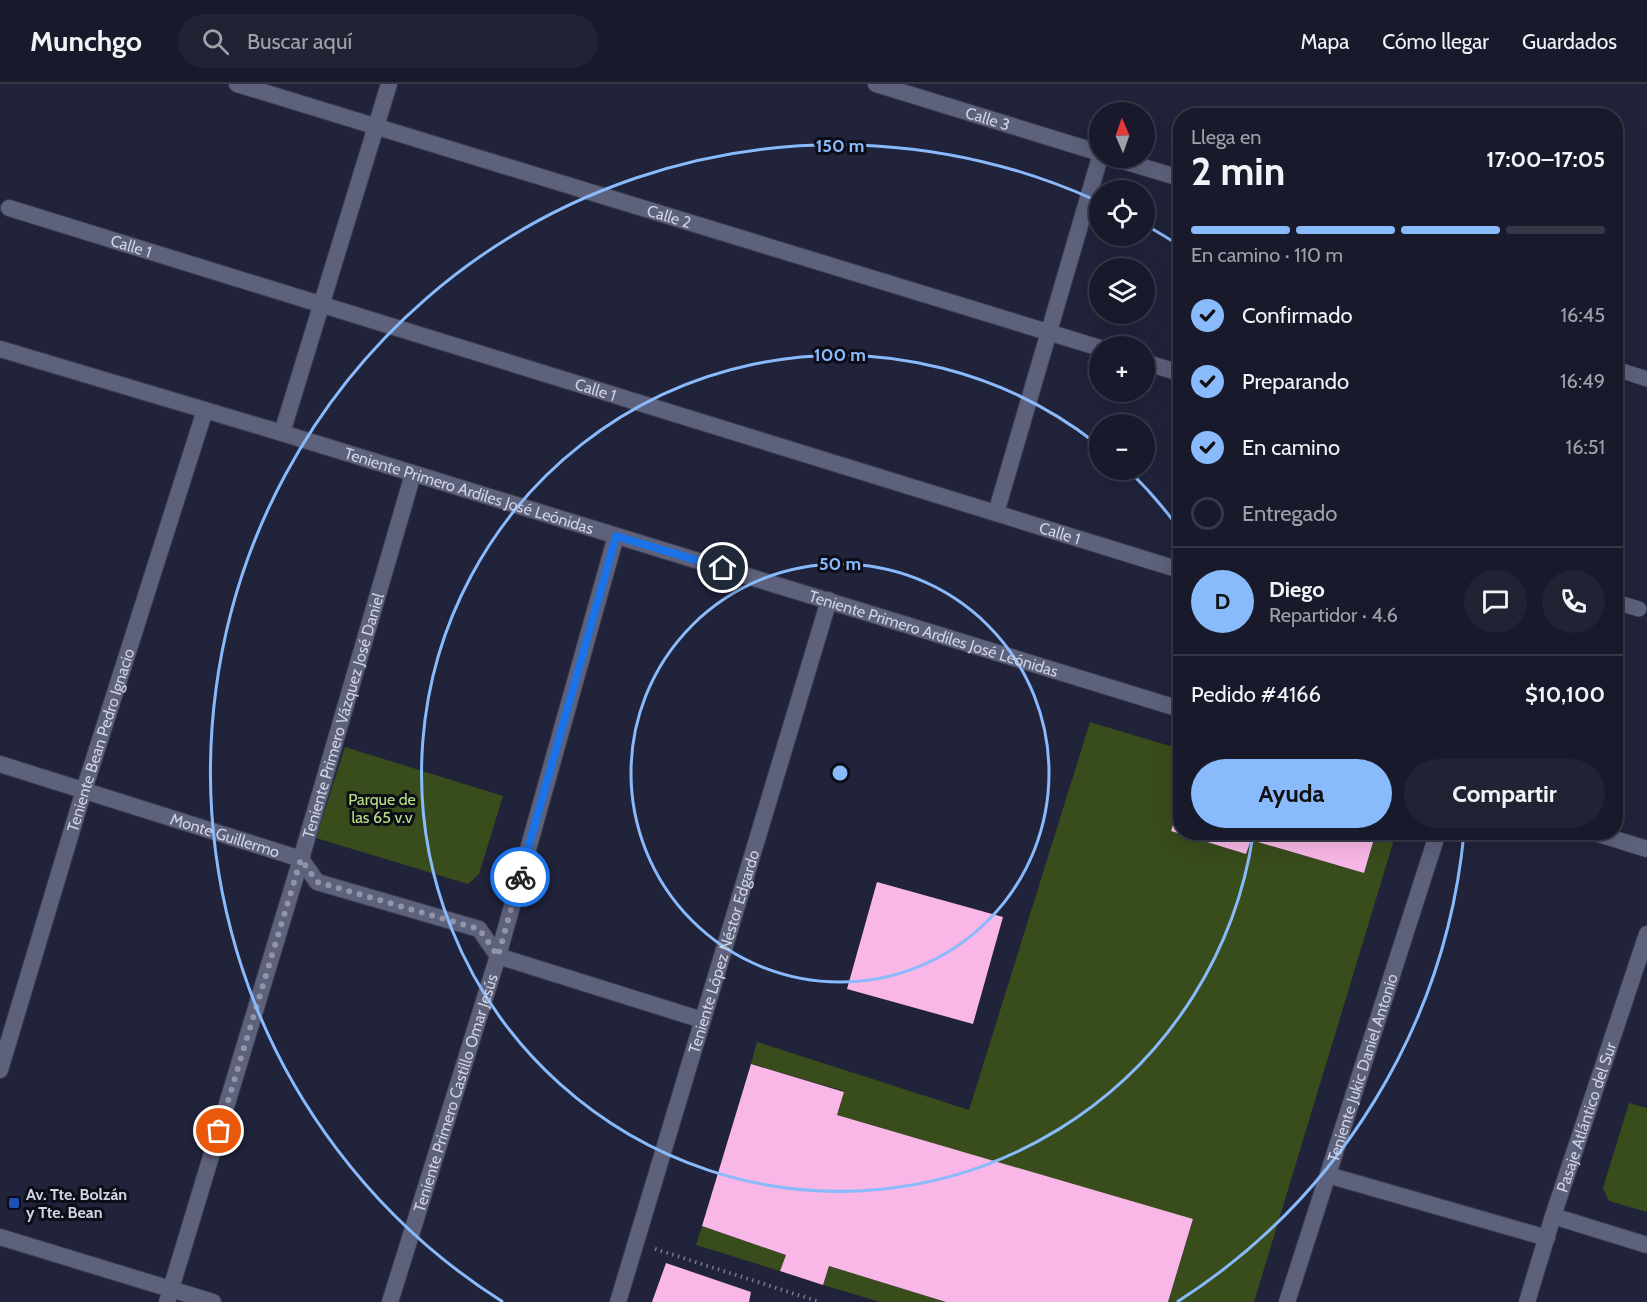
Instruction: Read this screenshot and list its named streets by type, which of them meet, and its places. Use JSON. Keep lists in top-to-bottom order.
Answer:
{
  "streets": {
    "street": [
      "Calle 3",
      "Calle 2",
      "Calle 1",
      "Teniente Primero Ardiles José Leónidas",
      "Teniente Primero Vázquez José Daniel",
      "Teniente Bean Pedro Ignacio",
      "Monte Guillermo",
      "Teniente López Néstor Edgardo",
      "Teniente Jukic Daniel Antonio",
      "Teniente Primero Castillo Omar Jesús",
      "Pasaje Atlántico del Sur"
    ]
  },
  "crossings": [
    ["Teniente Primero Ardiles José Leónidas", "Teniente Primero Vázquez José Daniel"],
    ["Teniente Primero Ardiles José Leónidas", "Teniente Bean Pedro Ignacio"],
    ["Teniente Primero Ardiles José Leónidas", "Teniente López Néstor Edgardo"],
    ["Teniente Primero Ardiles José Leónidas", "Teniente Primero Castillo Omar Jesús"],
    ["Teniente Primero Vázquez José Daniel", "Monte Guillermo"],
    ["Teniente Bean Pedro Ignacio", "Monte Guillermo"],
    ["Monte Guillermo", "Teniente Primero Castillo Omar Jesús"]
  ],
  "parks": ["Parque de las 65 v.v"],
  "places": {
    "transit": ["Av. Tte. Bolzán y Tte. Bean"]
  },
  "north": "top",
  "page": {
    "header": "Munchgo",
    "search": "Buscar aquí",
    "nav": ["Mapa", "Cómo llegar", "Guardados"],
    "map_buttons": ["+", "−"],
    "heading": ["2 min", "Llega en", "17:00–17:05"],
    "panel": [
      "Diego",
      "Repartidor · 4.6",
      "Pedido #4166",
      "$10,100"
    ],
    "bar": "En camino · 110 m",
    "list": [
      ["Confirmado", "16:45"],
      ["Preparando", "16:49"],
      ["En camino", "16:51"],
      "Entregado"
    ],
    "round": "D",
    "buttons": ["Ayuda", "Compartir"]
  },
  "rings": ["150 m", "100 m", "50 m"]
}
